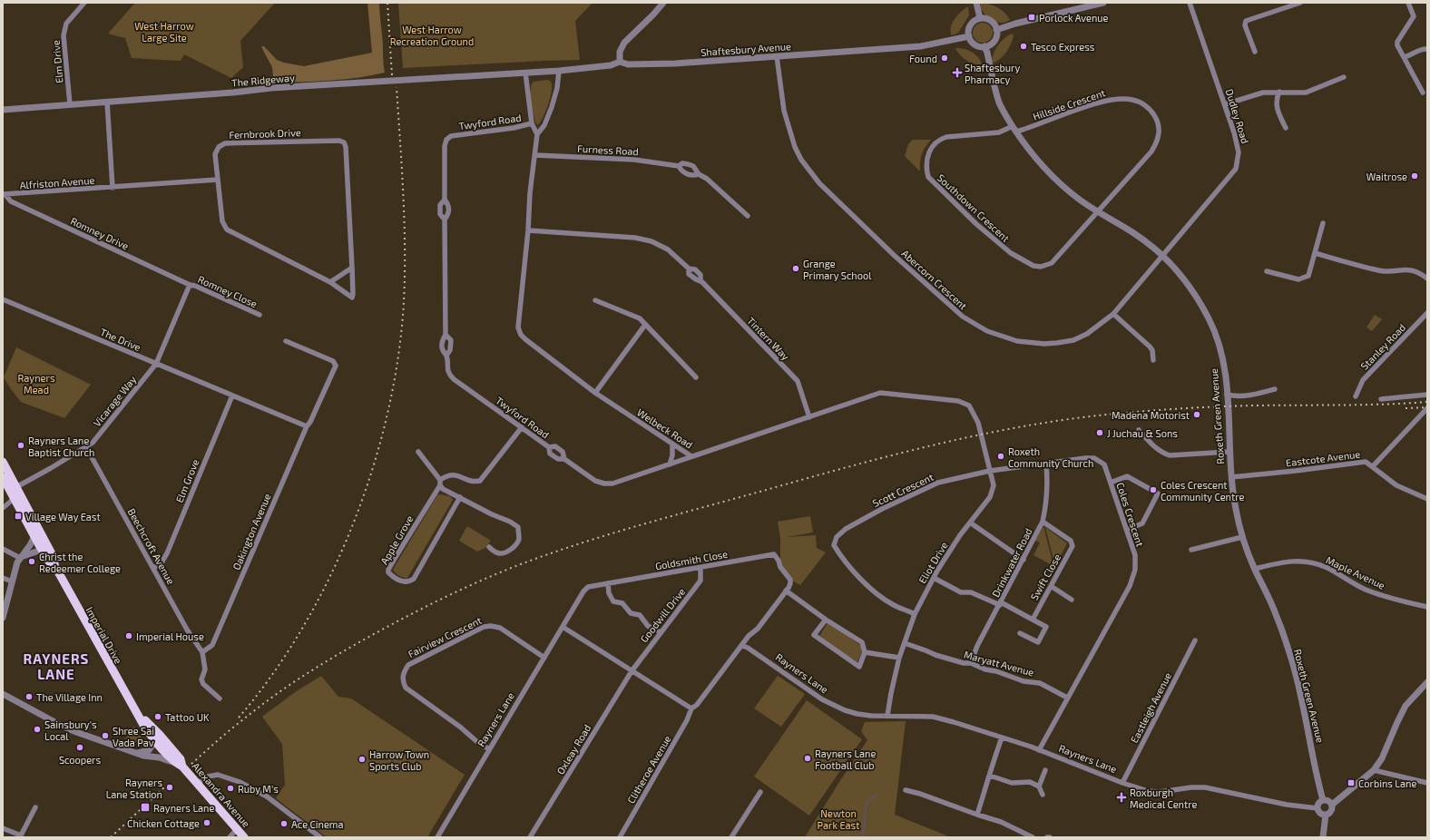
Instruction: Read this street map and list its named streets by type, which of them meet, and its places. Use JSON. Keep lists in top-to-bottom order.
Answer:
{
  "streets": {
    "main road": ["Imperial Drive", "Alexandra Avenue"],
    "street": [
      "Shaftesbury Avenue",
      "Elm Drive",
      "The Ridgeway",
      "Hillside Crescent",
      "Dudley Road",
      "Twyford Road",
      "Fernbrook Drive",
      "Furness Road",
      "Alfriston Avenue",
      "Southdown Crescent",
      "Romney Drive",
      "Abercorn Crescent",
      "Romney Close",
      "Tintern Way",
      "The Drive",
      "Stanley Road",
      "Vicarage Way",
      "Roxeth Green Avenue",
      "Welbeck Road",
      "Eastcote Avenue",
      "Elm Grove",
      "Scott Crescent",
      "Coles Crescent",
      "Oakington Avenue",
      "Apple Grove",
      "Beechcroft Avenue",
      "Goldsmith Close",
      "Eliot Drive",
      "Drinkwater Road",
      "Maple Avenue",
      "Swift Close",
      "Goodwill Drive",
      "Fairview Crescent",
      "Maryatt Avenue",
      "Rayners Lane",
      "Eastleigh Avenue",
      "Oxleay Road",
      "Clitheroe Avenue"
    ]
  },
  "crossings": [
    ["Shaftesbury Avenue", "The Ridgeway"],
    ["Shaftesbury Avenue", "Abercorn Crescent"],
    ["Shaftesbury Avenue", "Roxeth Green Avenue"],
    ["Shaftesbury Avenue", "Welbeck Road"],
    ["Elm Drive", "The Ridgeway"],
    ["Hillside Crescent", "Southdown Crescent"],
    ["Hillside Crescent", "Roxeth Green Avenue"],
    ["Dudley Road", "Abercorn Crescent"],
    ["Dudley Road", "Roxeth Green Avenue"],
    ["Twyford Road", "Welbeck Road"],
    ["Fernbrook Drive", "Alfriston Avenue"],
    ["Furness Road", "Welbeck Road"],
    ["Alfriston Avenue", "Romney Drive"],
    ["Southdown Crescent", "Roxeth Green Avenue"],
    ["Romney Drive", "Romney Close"],
    ["Romney Drive", "Vicarage Way"],
    ["Abercorn Crescent", "Roxeth Green Avenue"],
    ["Romney Close", "Vicarage Way"],
    ["Tintern Way", "Welbeck Road"],
    ["The Drive", "Vicarage Way"],
    ["The Drive", "Elm Grove"],
    ["The Drive", "Oakington Avenue"],
    ["Vicarage Way", "Beechcroft Avenue"],
    ["Vicarage Way", "Imperial Drive"],
    ["Roxeth Green Avenue", "Eastcote Avenue"],
    ["Roxeth Green Avenue", "Maple Avenue"],
    ["Roxeth Green Avenue", "Rayners Lane"],
    ["Welbeck Road", "Scott Crescent"],
    ["Welbeck Road", "Coles Crescent"],
    ["Welbeck Road", "Eliot Drive"],
    ["Elm Grove", "Beechcroft Avenue"],
    ["Scott Crescent", "Coles Crescent"],
    ["Scott Crescent", "Eliot Drive"],
    ["Coles Crescent", "Eliot Drive"],
    ["Coles Crescent", "Drinkwater Road"],
    ["Coles Crescent", "Maryatt Avenue"],
    ["Coles Crescent", "Rayners Lane"],
    ["Oakington Avenue", "Beechcroft Avenue"],
    ["Goldsmith Close", "Goodwill Drive"],
    ["Goldsmith Close", "Rayners Lane"],
    ["Eliot Drive", "Maryatt Avenue"],
    ["Eliot Drive", "Rayners Lane"],
    ["Drinkwater Road", "Swift Close"],
    ["Drinkwater Road", "Maryatt Avenue"],
    ["Goodwill Drive", "Oxleay Road"],
    ["Imperial Drive", "Alexandra Avenue"],
    ["Fairview Crescent", "Rayners Lane"],
    ["Rayners Lane", "Eastleigh Avenue"]
  ],
  "districts": ["RAYNERS LANE"],
  "parks": [
    "West Harrow Large Site",
    "West Harrow Recreation Ground",
    "Rayners Mead",
    "Newton Park East"
  ],
  "places": {
    "transit": [
      "Porlock Avenue",
      "Village Way East",
      "Corbins Lane",
      "Rayners Lane"
    ],
    "other": [
      "Tesco Express",
      "Found",
      "Waitrose",
      "Grange Primary School",
      "Madena Motorist",
      "J Juchau & Sons",
      "Rayners Lane Baptist Church",
      "Roxeth Community Church",
      "Coles Crescent Community Centre",
      "Christ the Redeemer College",
      "Imperial House",
      "The Village Inn",
      "Tattoo UK",
      "Sainsbury's Local",
      "Shree Sai Vada Pav",
      "Scoopers",
      "Rayners Lane Football Club",
      "Harrow Town Sports Club",
      "Rayners Lane Station",
      "Ruby M's",
      "Chicken Cottage",
      "Ace Cinema"
    ],
    "health": ["Shaftesbury Pharmacy", "Roxburgh Medical Centre"]
  }
}
